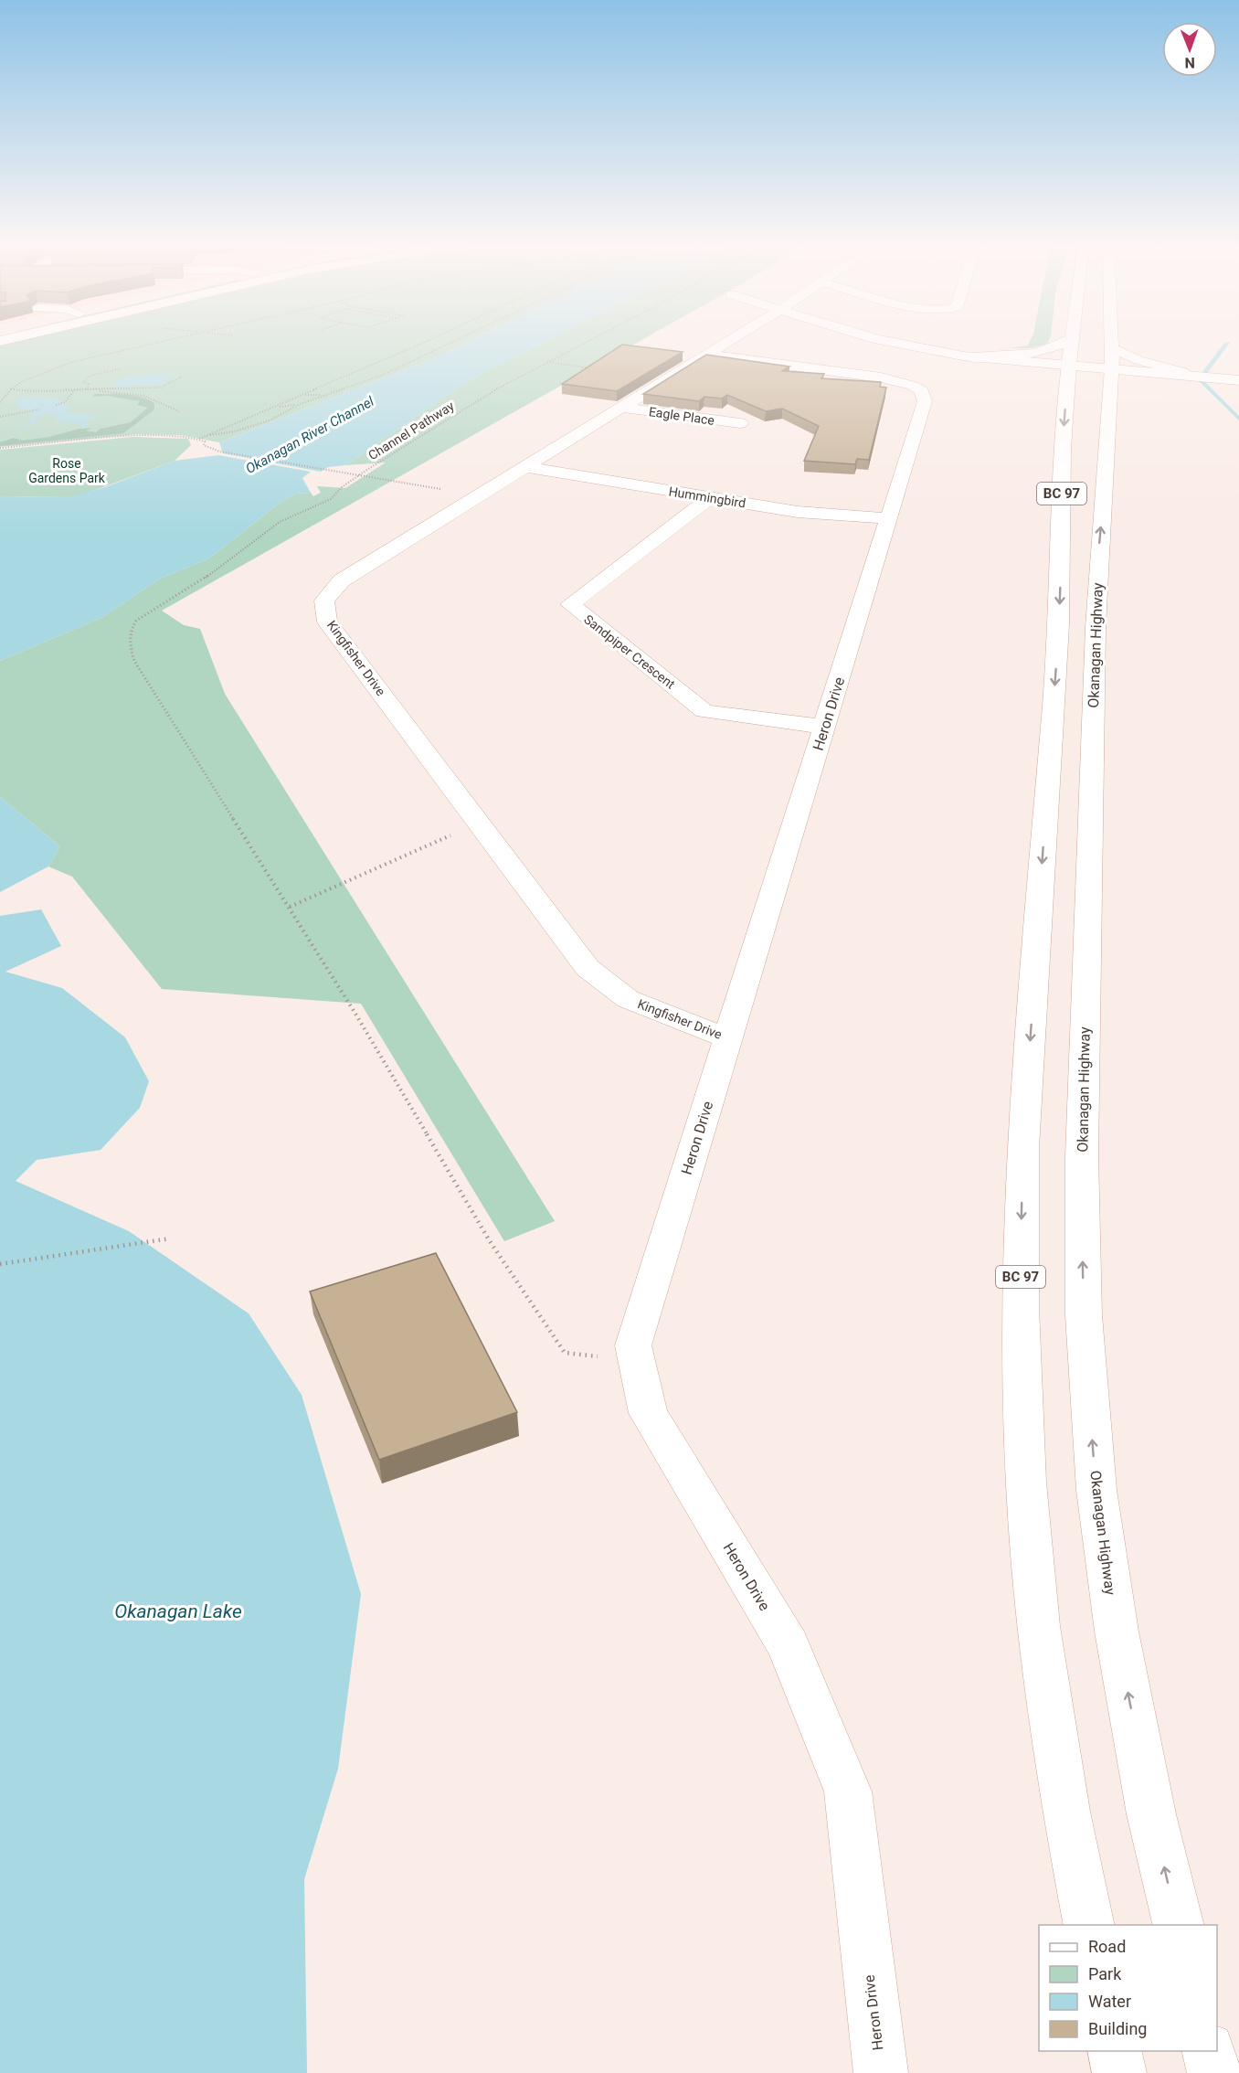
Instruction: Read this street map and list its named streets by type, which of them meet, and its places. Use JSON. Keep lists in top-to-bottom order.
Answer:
{
  "streets": {
    "main road": [
      "Eagle Place",
      "BC 97",
      "Hummingbird",
      "Okanagan Highway",
      "Sandpiper Crescent",
      "Kingfisher Drive",
      "Heron Drive"
    ],
    "path": ["Channel Pathway"]
  },
  "crossings": [
    ["Eagle Place", "Kingfisher Drive"],
    ["Hummingbird", "Sandpiper Crescent"],
    ["Hummingbird", "Kingfisher Drive"],
    ["Hummingbird", "Heron Drive"],
    ["Sandpiper Crescent", "Heron Drive"],
    ["Kingfisher Drive", "Heron Drive"]
  ],
  "water": ["Okanagan River Channel", "Okanagan Lake"],
  "parks": ["Rose Gardens Park"],
  "legend": [
    "Road",
    "Park",
    "Water",
    "Building"
  ],
  "north": "bottom"
}
